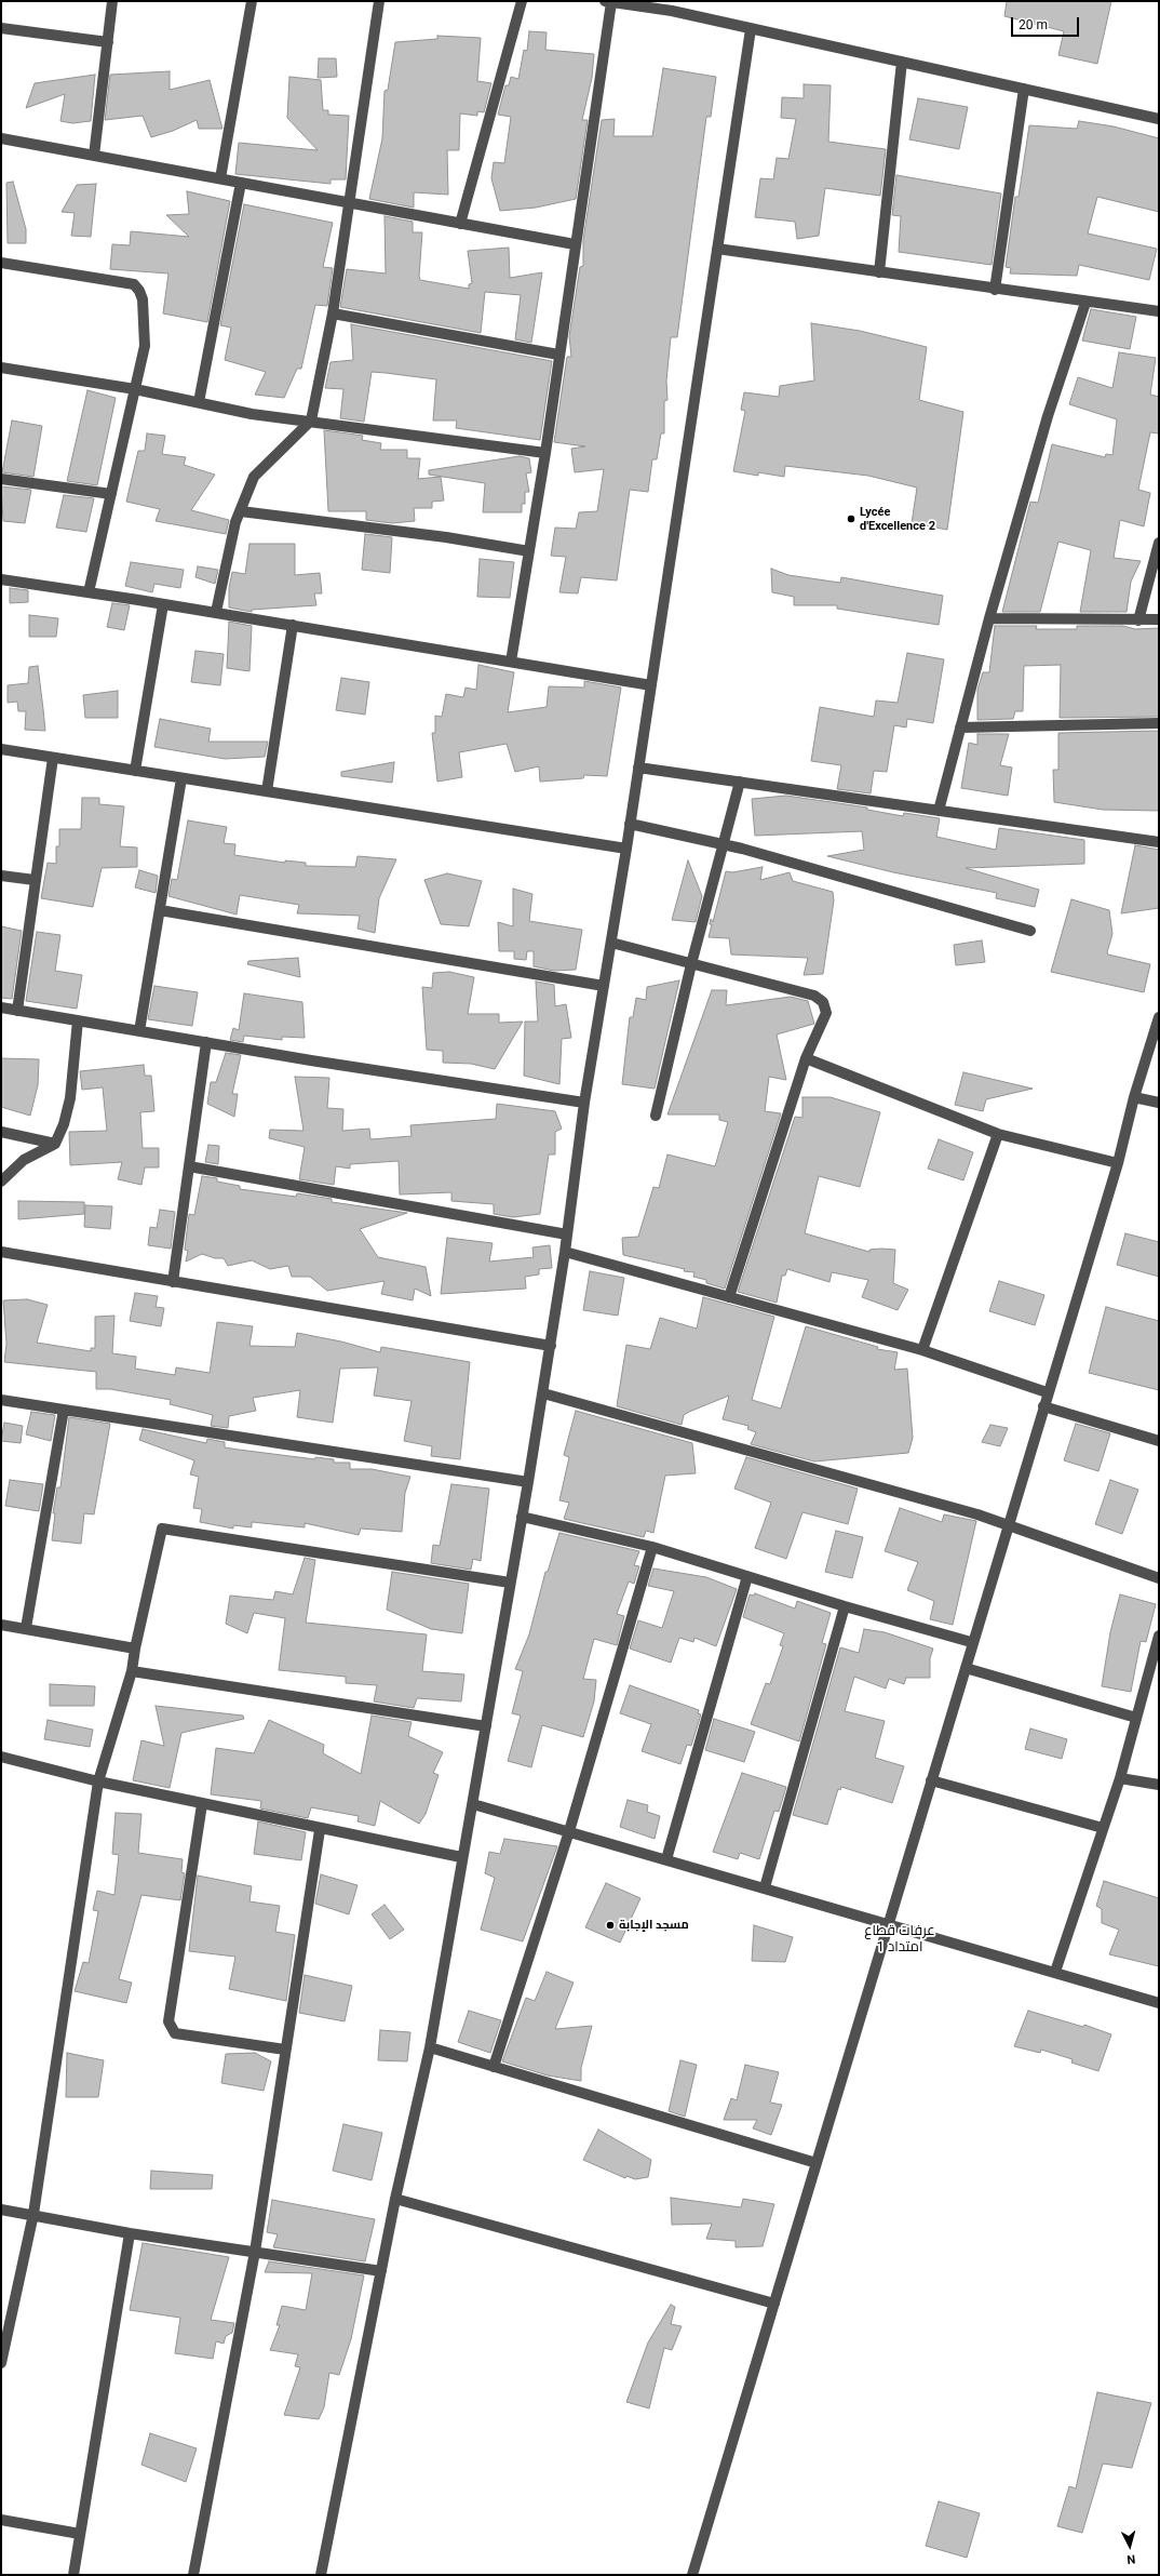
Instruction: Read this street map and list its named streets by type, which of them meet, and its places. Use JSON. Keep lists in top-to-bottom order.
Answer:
{
  "districts": ["عرفات قطاع 1 امتداد"],
  "places": ["Lycée d'Excellence 2", "مسجد الإجابة"],
  "scale_bar": "20 m",
  "north": "bottom"
}
